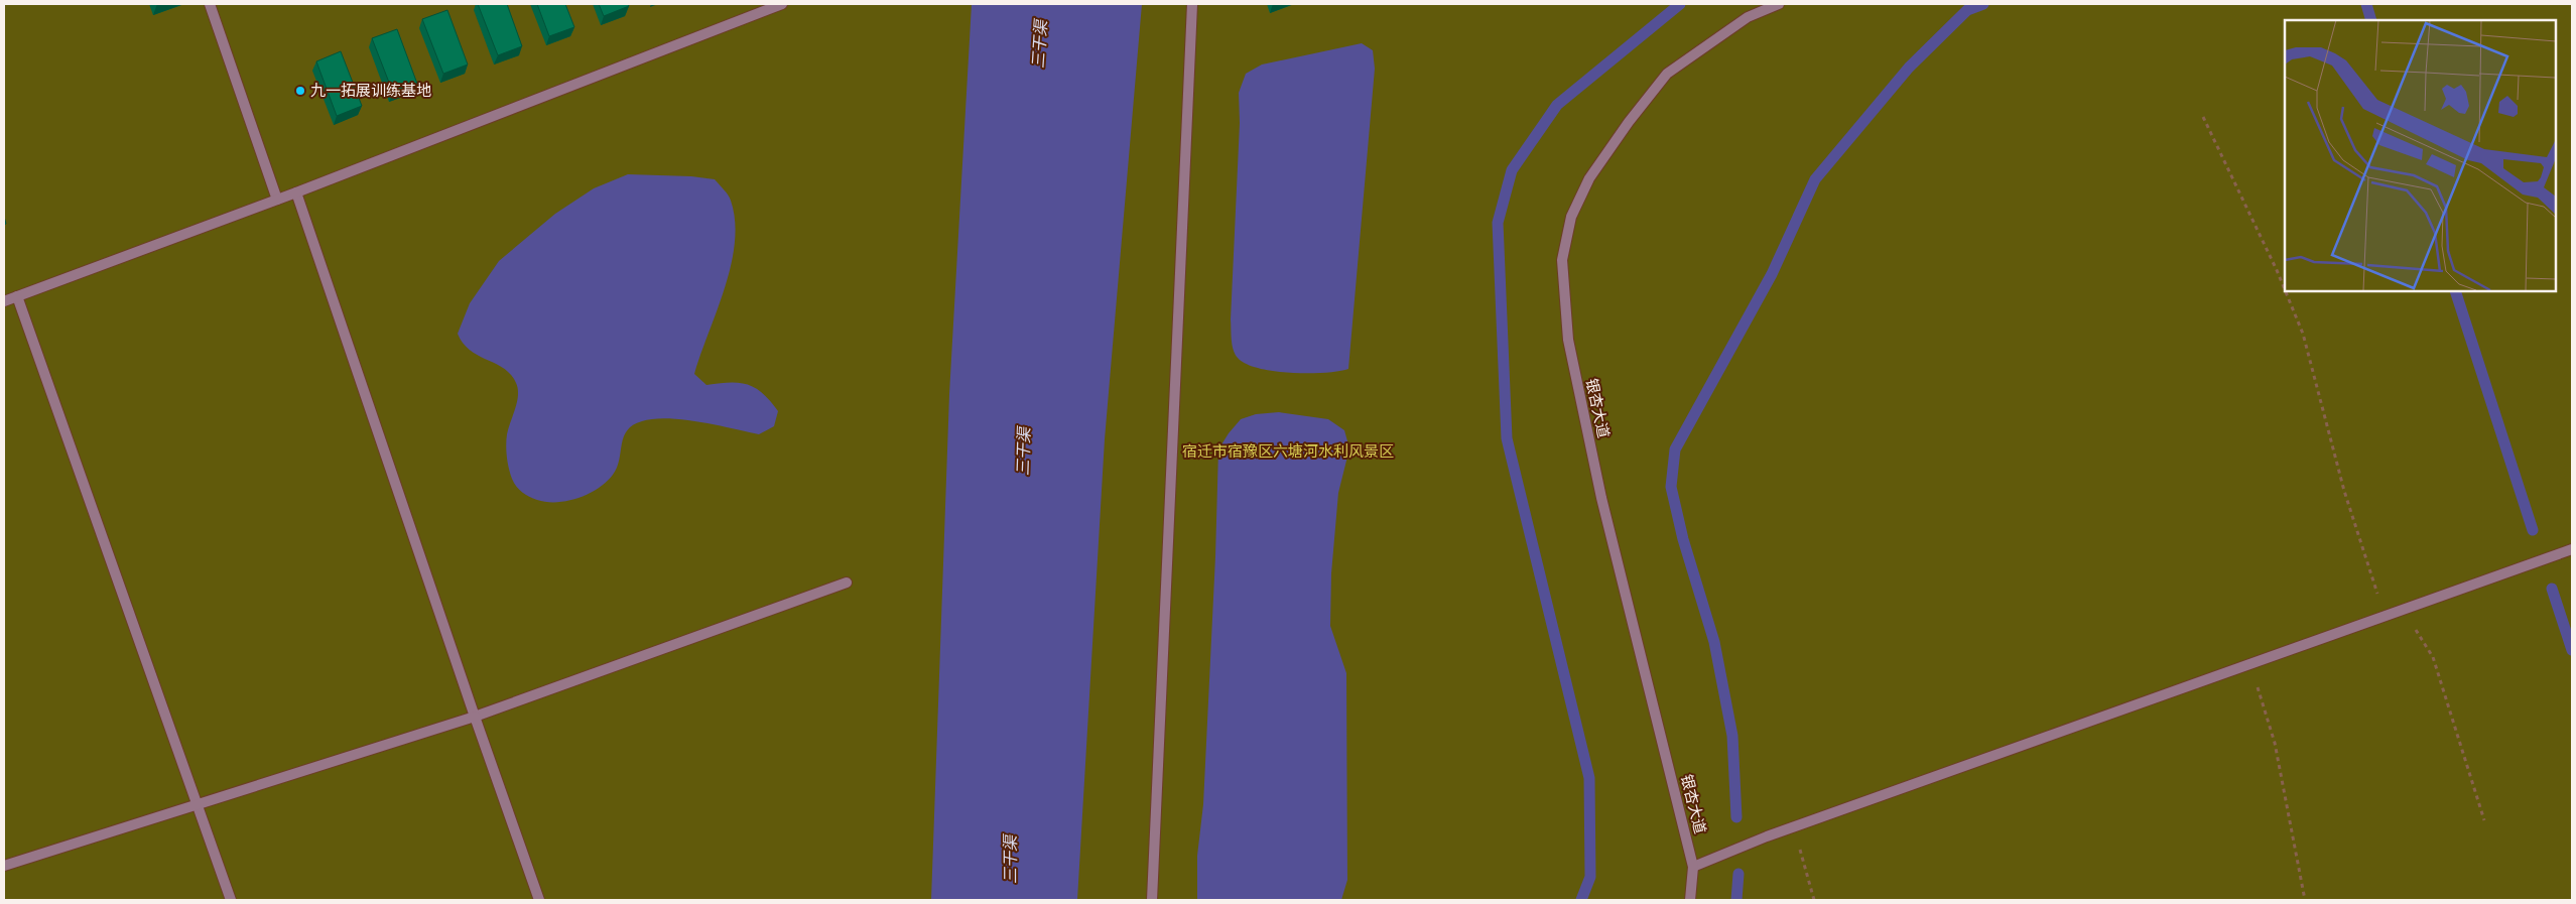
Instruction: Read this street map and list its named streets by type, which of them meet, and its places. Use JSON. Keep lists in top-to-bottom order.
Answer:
{
  "streets": {
    "street": ["银杏大道"]
  },
  "water": ["三干渠"],
  "parks": ["宿迁市宿豫区六塘河水利风景区"],
  "places": ["九一拓展训练基地"]
}
